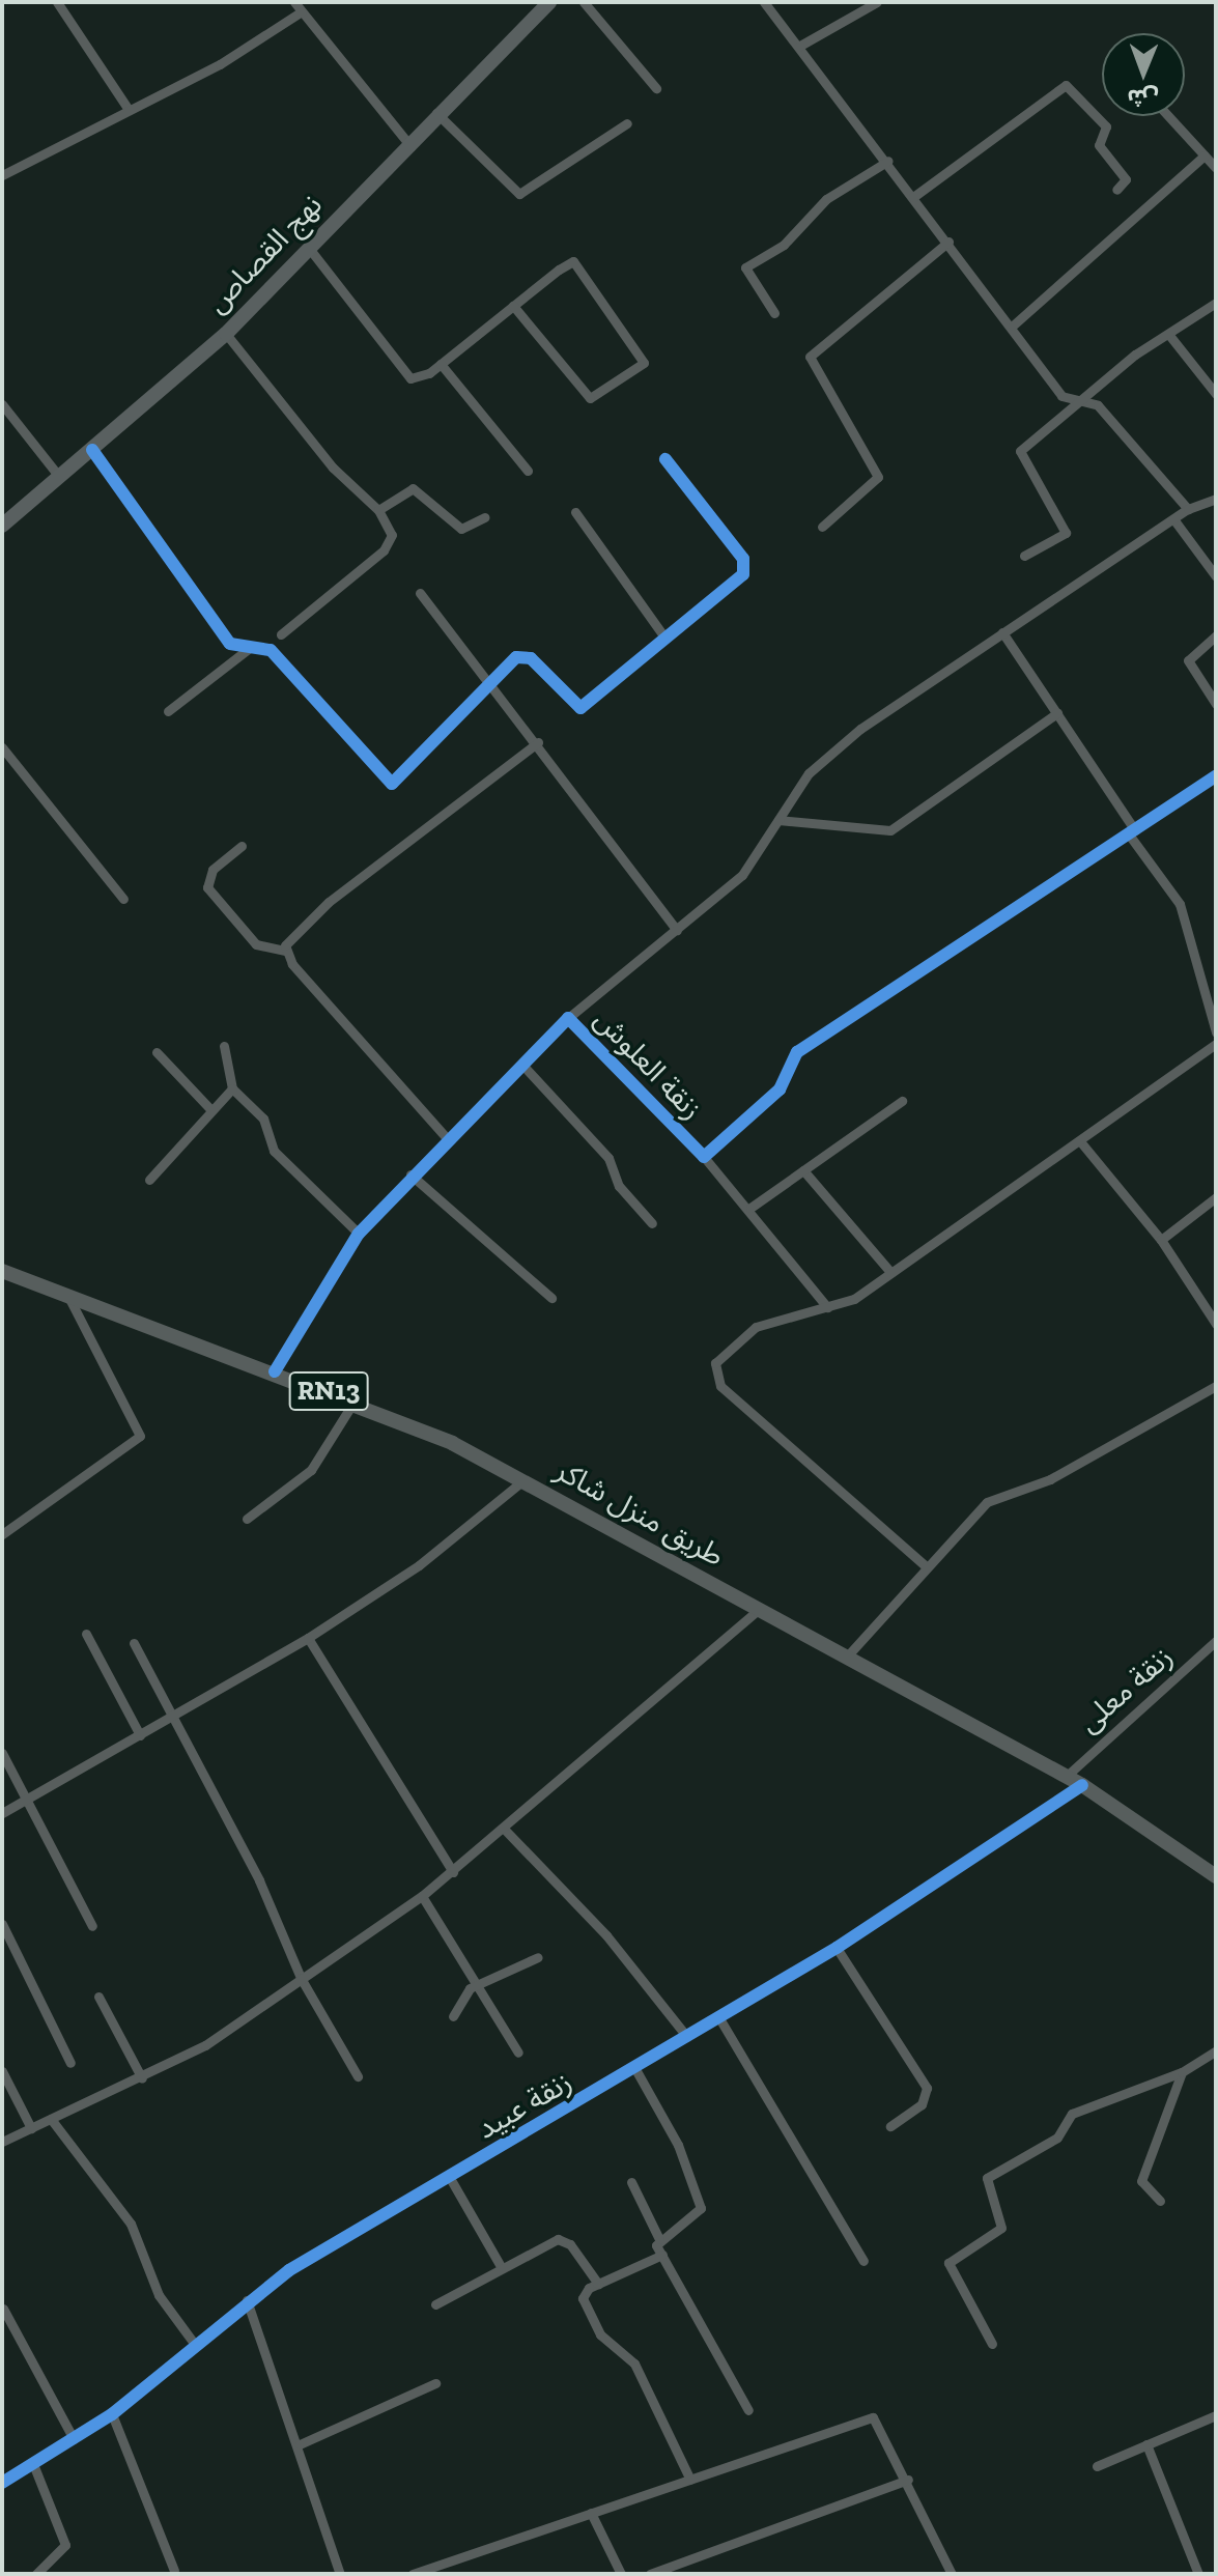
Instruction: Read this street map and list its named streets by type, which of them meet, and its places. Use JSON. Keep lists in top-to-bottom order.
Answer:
{
  "streets": {
    "main road": ["RN13", "طريق منزل شاكر"],
    "street": [
      "نهج القصاص",
      "زنقة العلوش",
      "زنقة معلى",
      "زنقة عبيد"
    ]
  },
  "crossings": [
    ["زنقة العلوش", "طريق منزل شاكر"],
    ["طريق منزل شاكر", "زنقة معلى"],
    ["طريق منزل شاكر", "زنقة عبيد"]
  ],
  "north": "bottom"
}
